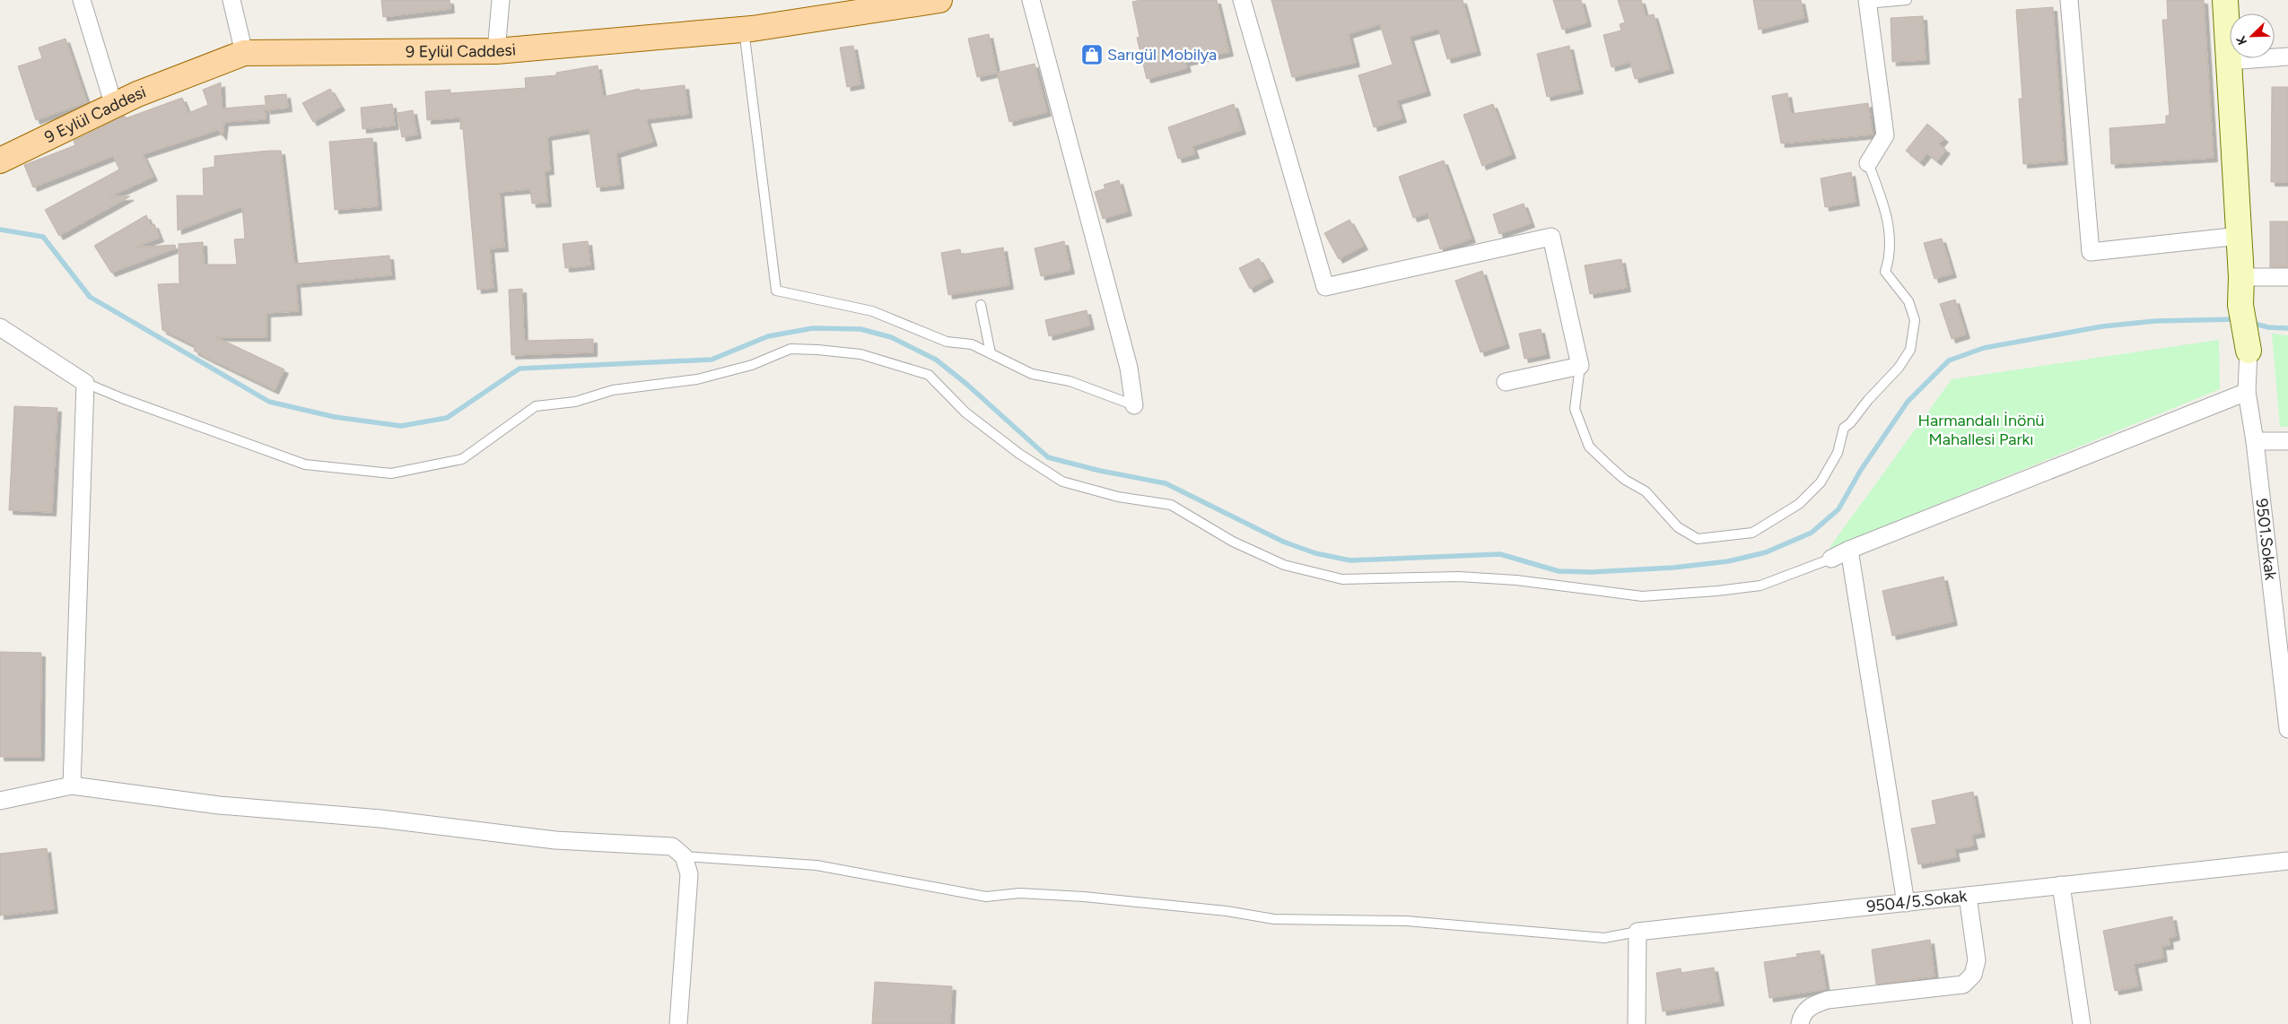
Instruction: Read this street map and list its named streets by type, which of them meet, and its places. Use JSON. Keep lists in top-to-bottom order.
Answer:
{
  "streets": {
    "main road": ["9 Eylül Caddesi"],
    "street": ["9501.Sokak", "9504/5.Sokak"]
  },
  "parks": ["Harmandalı İnönü Mahallesi Parkı"],
  "places": {
    "shop": ["Sarıgül Mobilya"]
  },
  "north": "bottom left"
}
